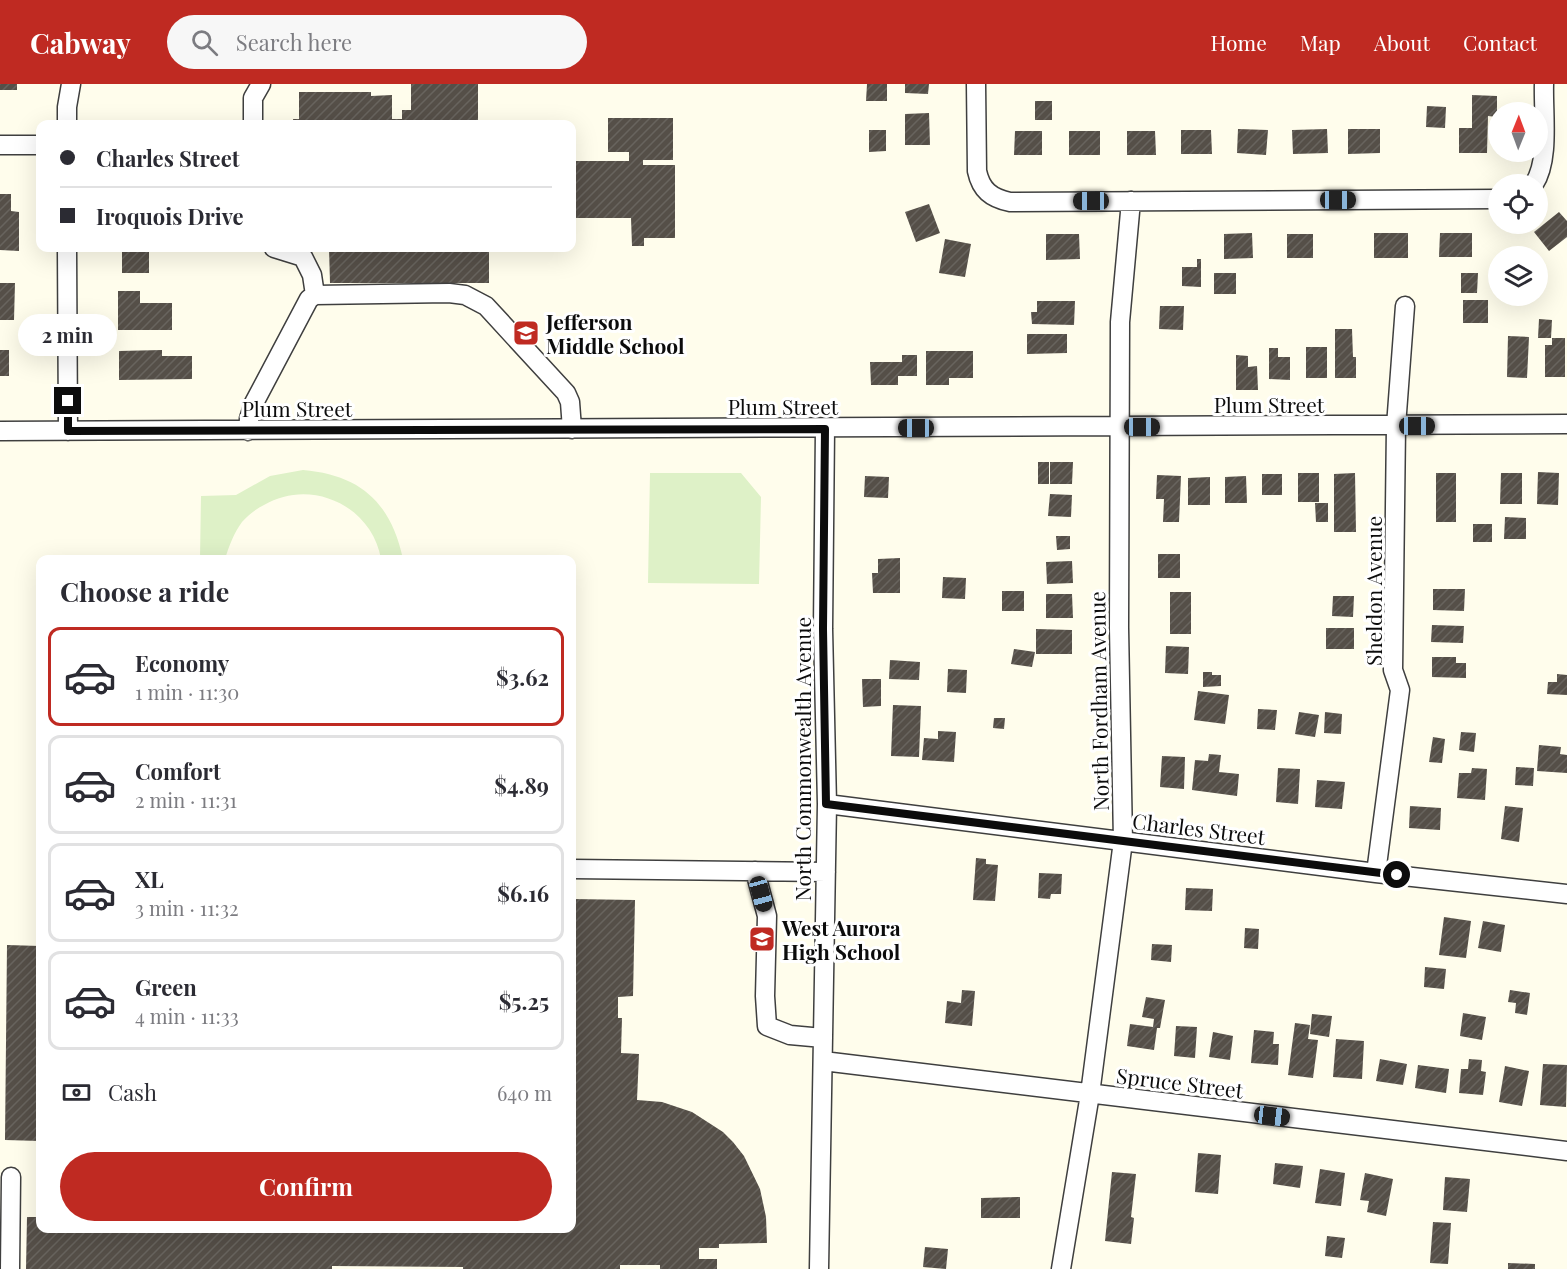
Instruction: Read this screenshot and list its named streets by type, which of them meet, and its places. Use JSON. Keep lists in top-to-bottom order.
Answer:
{
  "streets": {
    "street": [
      "Plum Street",
      "Sheldon Avenue",
      "North Fordham Avenue",
      "North Commonwealth Avenue",
      "Charles Street",
      "Spruce Street"
    ]
  },
  "crossings": [
    ["Plum Street", "Sheldon Avenue"],
    ["Plum Street", "North Fordham Avenue"],
    ["Plum Street", "North Commonwealth Avenue"],
    ["Sheldon Avenue", "Charles Street"],
    ["North Fordham Avenue", "Charles Street"],
    ["North Fordham Avenue", "Spruce Street"],
    ["North Commonwealth Avenue", "Charles Street"],
    ["North Commonwealth Avenue", "Spruce Street"]
  ],
  "places": {
    "school or university": ["Jefferson Middle School", "West Aurora High School"]
  },
  "north": "top",
  "page": {
    "header": "Cabway",
    "search": "Search here",
    "nav": [
      "Home",
      "Map",
      "About",
      "Contact"
    ],
    "banner": ["Charles Street", "Iroquois Drive"],
    "bubble": "2 min",
    "heading": "Choose a ride",
    "list": [
      {
        "name": "Economy",
        "note": "1 min · 11:30",
        "value": "$3.62"
      },
      {
        "name": "Comfort",
        "note": "2 min · 11:31",
        "value": "$4.89"
      },
      {
        "name": "XL",
        "note": "3 min · 11:32",
        "value": "$6.16"
      },
      {
        "name": "Green",
        "note": "4 min · 11:33",
        "value": "$5.25"
      }
    ],
    "pay": ["Cash", "640 m"],
    "buttons": "Confirm"
  }
}
